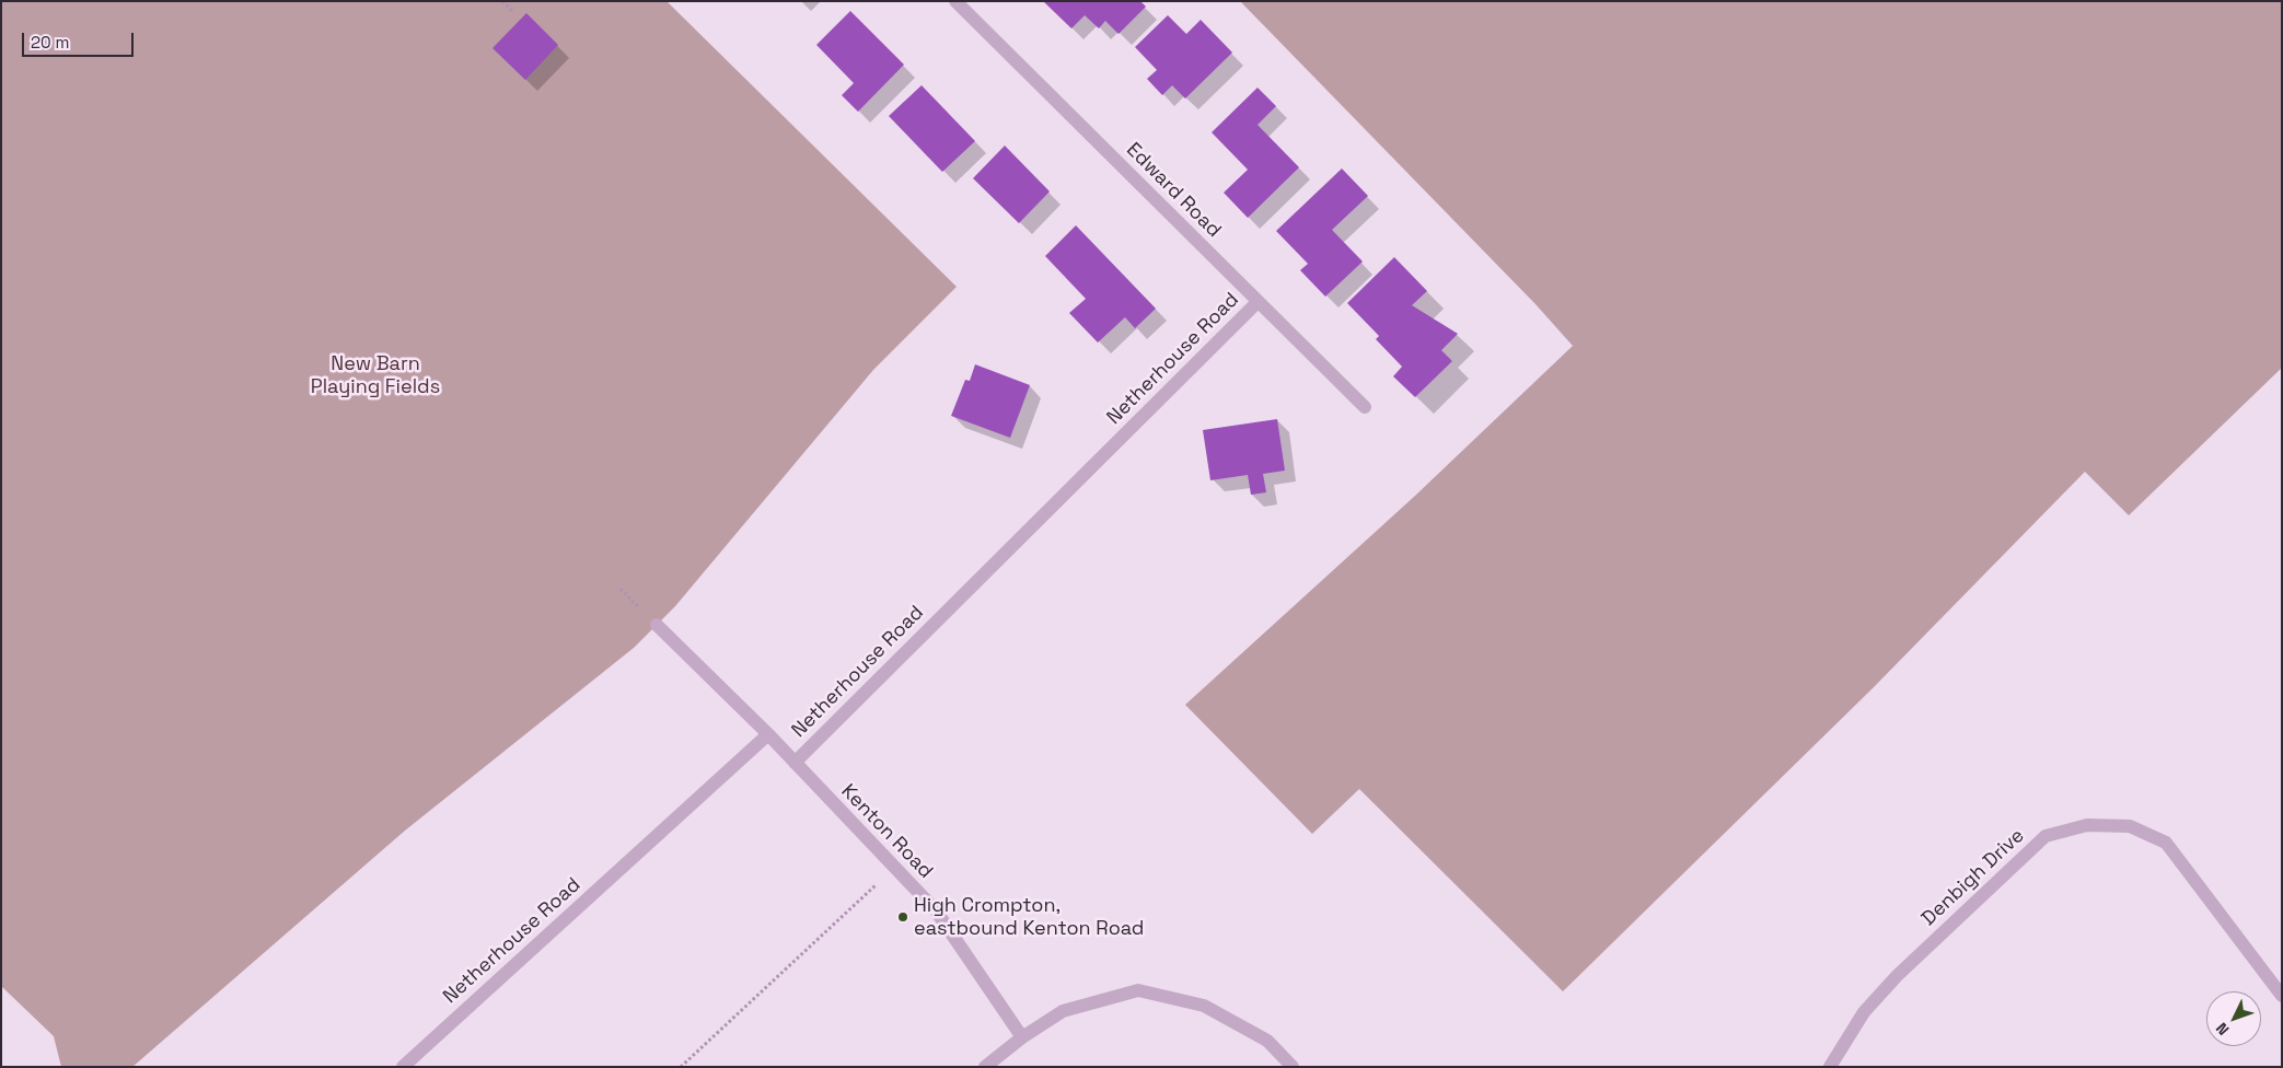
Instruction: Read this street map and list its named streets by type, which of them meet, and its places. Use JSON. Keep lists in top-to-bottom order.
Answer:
{
  "streets": {
    "street": [
      "Edward Road",
      "Netherhouse Road",
      "Kenton Road",
      "Denbigh Drive"
    ]
  },
  "crossings": [
    ["Edward Road", "Netherhouse Road"],
    ["Netherhouse Road", "Kenton Road"]
  ],
  "parks": ["New Barn Playing Fields"],
  "places": ["High Crompton, eastbound Kenton Road"],
  "scale_bar": "20 m",
  "north": "bottom left"
}
